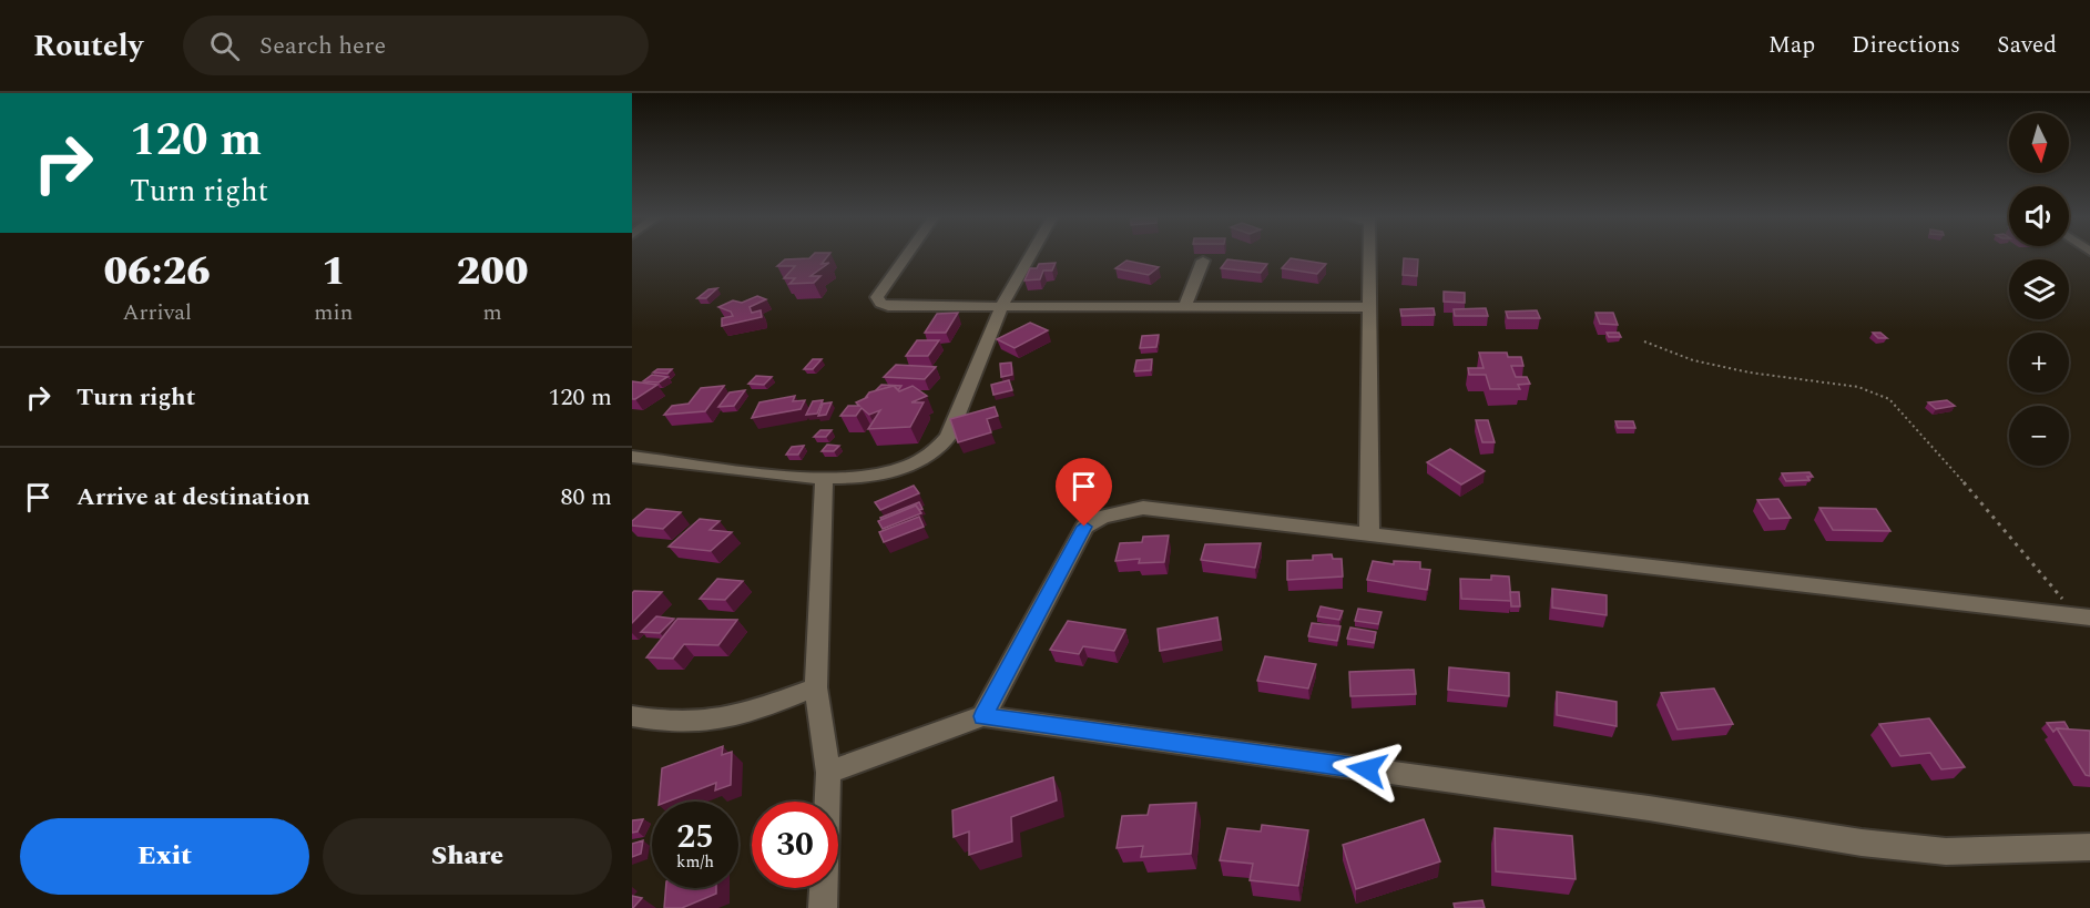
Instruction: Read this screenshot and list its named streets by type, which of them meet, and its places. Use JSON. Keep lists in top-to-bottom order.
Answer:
{
  "north": "bottom",
  "page": {
    "header": "Routely",
    "search": "Search here",
    "nav": ["Map", "Directions", "Saved"],
    "turn": ["120 m", "Turn right"],
    "map_buttons": ["+", "−"],
    "eta": [
      "06:26",
      "Arrival",
      "1",
      "min",
      "200",
      "m"
    ],
    "list": [
      {
        "name": "Turn right",
        "value": "120 m"
      },
      {
        "name": "Arrive at destination",
        "value": "80 m"
      }
    ],
    "speed": "25 km/h",
    "limit": "30",
    "buttons": ["Exit", "Share"]
  }
}
